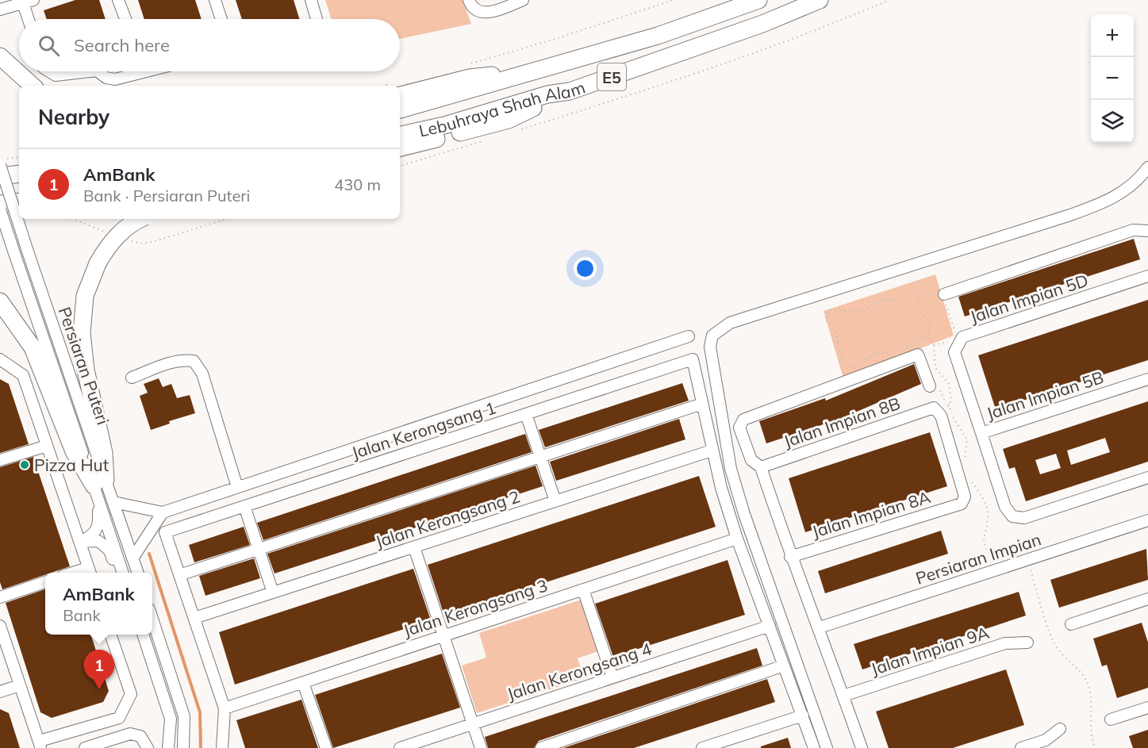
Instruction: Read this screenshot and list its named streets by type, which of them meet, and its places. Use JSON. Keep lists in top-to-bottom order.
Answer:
{
  "streets": {
    "highway": ["E5", "Lebuhraya Shah Alam"],
    "street": [
      "Jalan Impian 5D",
      "Persiaran Puteri",
      "Jalan Impian 5B",
      "Jalan Impian 8B",
      "Jalan Kerongsang 1",
      "Jalan Impian 8A",
      "Jalan Kerongsang 2",
      "Persiaran Impian",
      "Jalan Kerongsang 3",
      "Jalan Impian 9A",
      "Jalan Kerongsang 4"
    ]
  },
  "crossings": [
    ["Jalan Impian 5D", "Jalan Impian 5B"],
    ["Jalan Impian 8B", "Jalan Impian 8A"]
  ],
  "places": ["Pizza Hut"],
  "page": {
    "map_buttons": ["+", "−"],
    "search": "Search here",
    "heading": "Nearby",
    "list": [
      {
        "mark": "1",
        "name": "AmBank",
        "note": "Bank · Persiaran Puteri",
        "value": "430 m"
      }
    ],
    "popup": ["AmBank", "Bank"],
    "pins": "1"
  }
}
